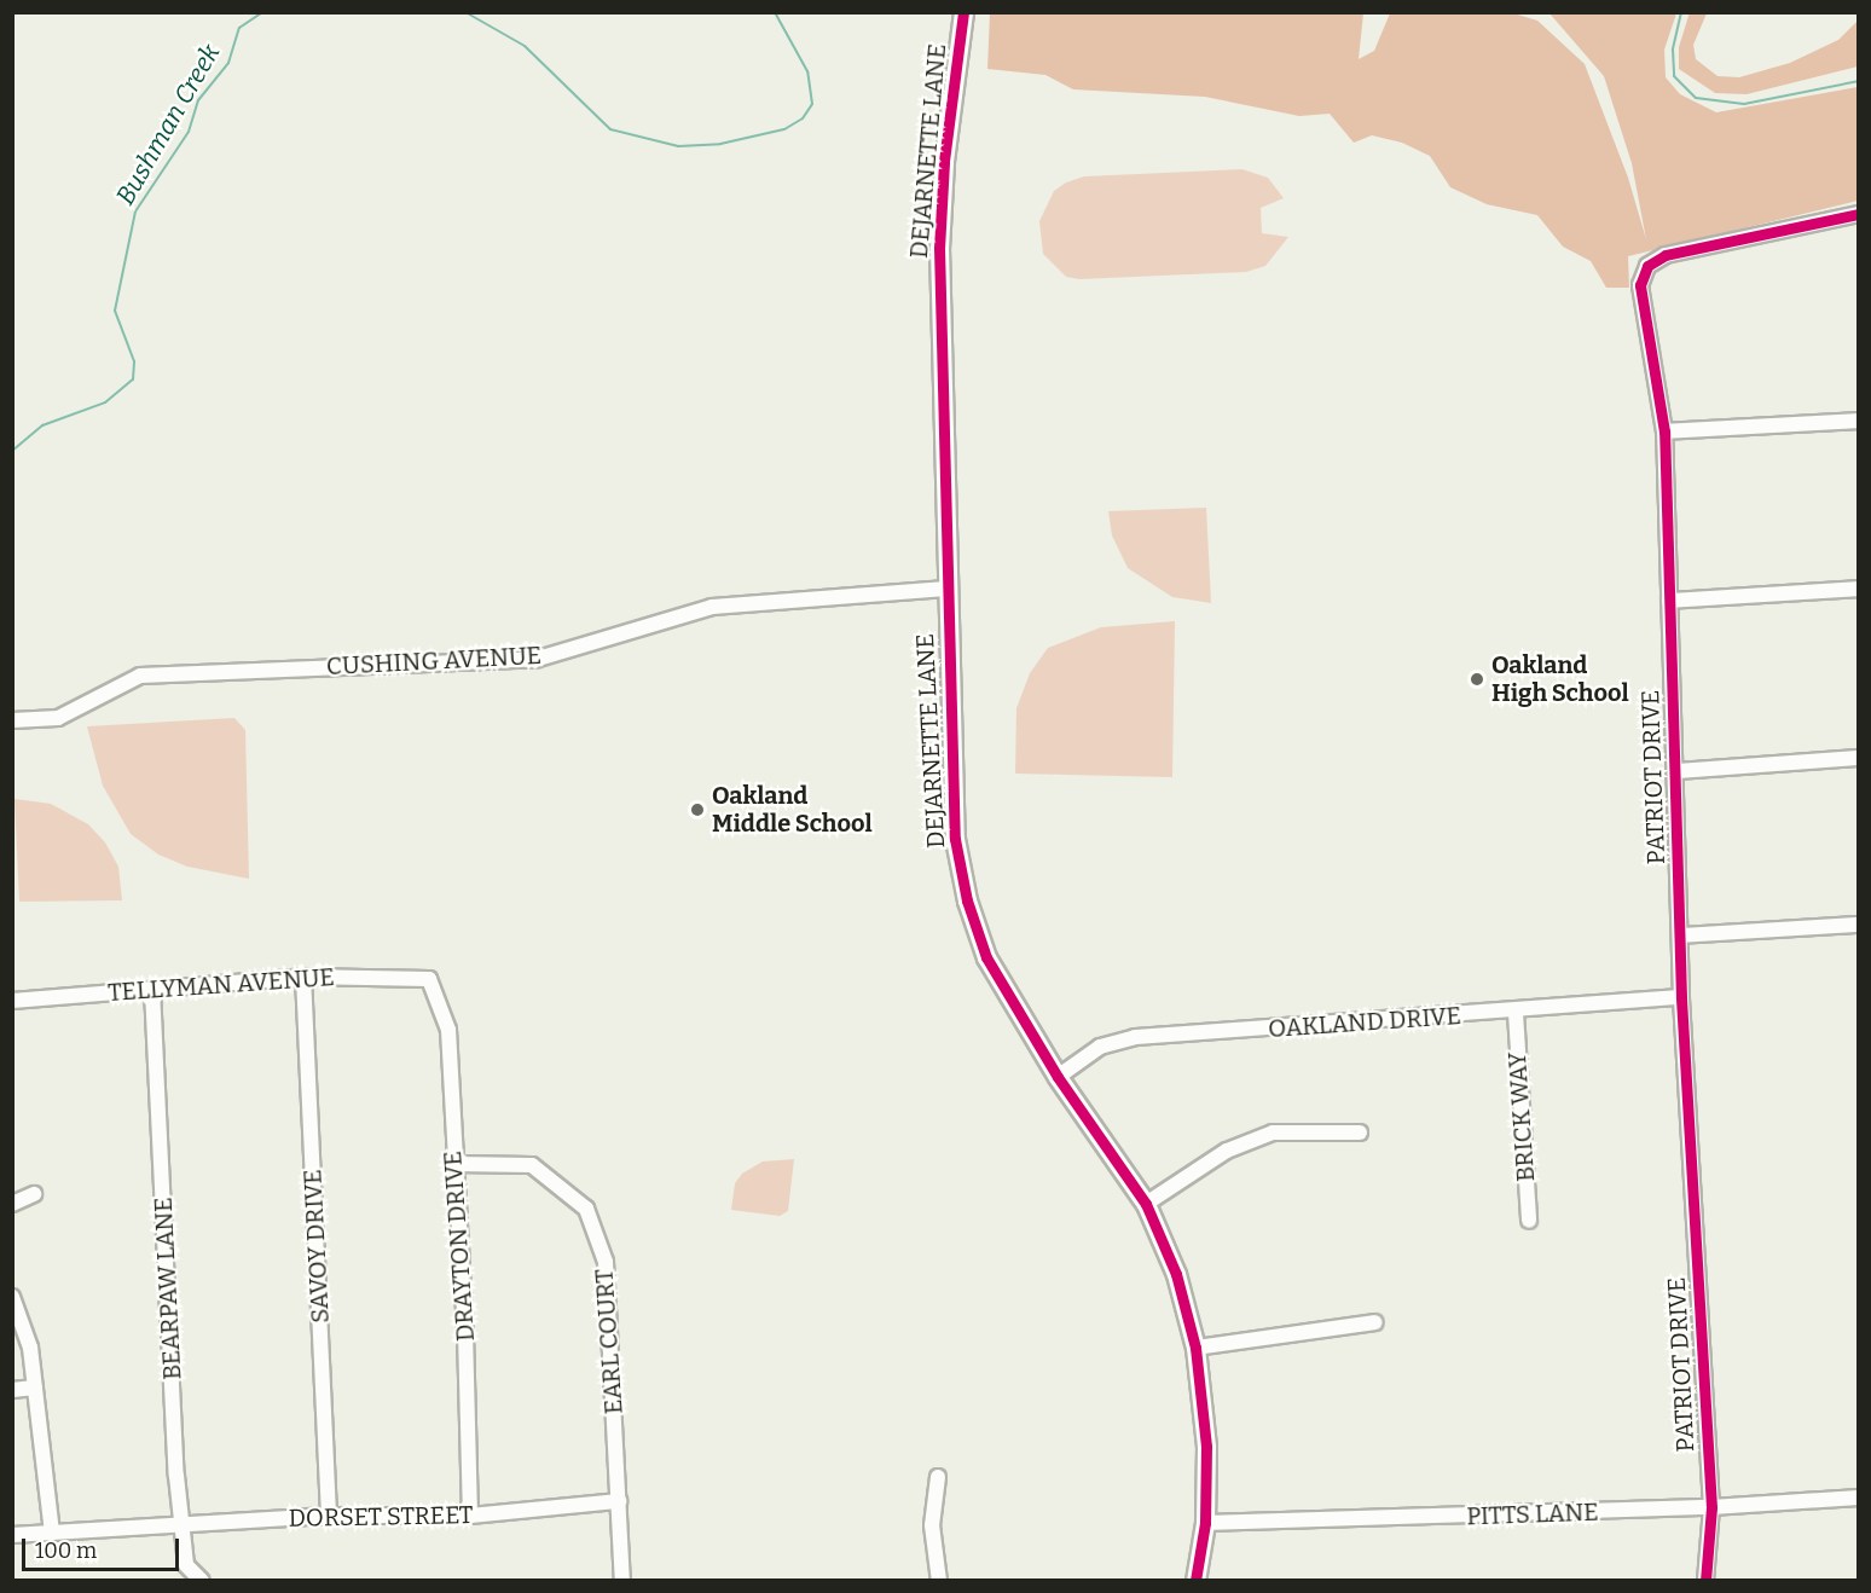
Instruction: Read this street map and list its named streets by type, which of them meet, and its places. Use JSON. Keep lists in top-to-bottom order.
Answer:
{
  "streets": {
    "main road": ["DEJARNETTE LANE"],
    "street": [
      "CUSHING AVENUE",
      "PATRIOT DRIVE",
      "TELLYMAN AVENUE",
      "OAKLAND DRIVE",
      "BRICK WAY",
      "SAVOY DRIVE",
      "DRAYTON DRIVE",
      "BEARPAW LANE",
      "EARL COURT",
      "PITTS LANE",
      "DORSET STREET"
    ]
  },
  "crossings": [
    ["DEJARNETTE LANE", "CUSHING AVENUE"],
    ["DEJARNETTE LANE", "OAKLAND DRIVE"],
    ["DEJARNETTE LANE", "PITTS LANE"],
    ["PATRIOT DRIVE", "OAKLAND DRIVE"],
    ["PATRIOT DRIVE", "PITTS LANE"],
    ["TELLYMAN AVENUE", "SAVOY DRIVE"],
    ["TELLYMAN AVENUE", "DRAYTON DRIVE"],
    ["TELLYMAN AVENUE", "BEARPAW LANE"],
    ["OAKLAND DRIVE", "BRICK WAY"],
    ["SAVOY DRIVE", "DORSET STREET"],
    ["DRAYTON DRIVE", "EARL COURT"],
    ["DRAYTON DRIVE", "DORSET STREET"],
    ["BEARPAW LANE", "DORSET STREET"],
    ["EARL COURT", "DORSET STREET"]
  ],
  "water": ["Bushman Creek"],
  "places": ["Oakland High School", "Oakland Middle School"],
  "scale_bar": "100 m"
}
